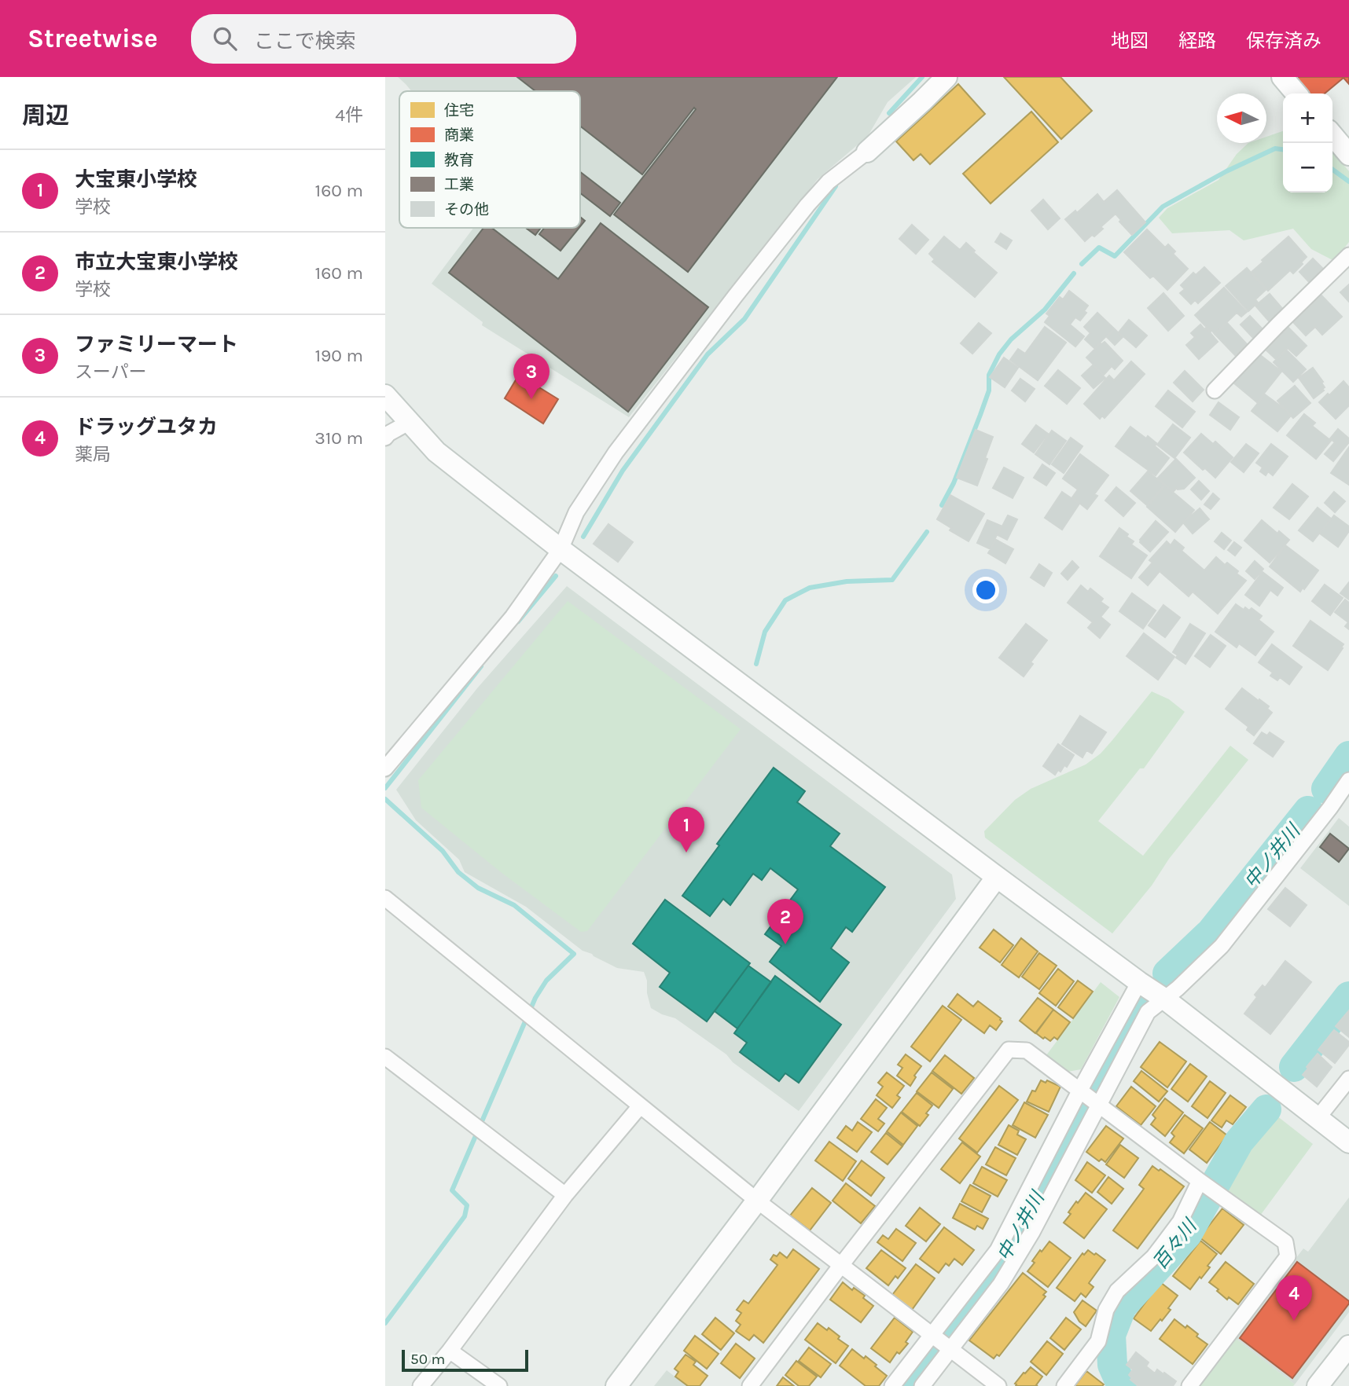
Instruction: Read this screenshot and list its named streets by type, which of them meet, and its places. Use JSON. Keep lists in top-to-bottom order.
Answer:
{
  "water": ["中ノ井川", "百々川"],
  "legend": [
    "住宅",
    "商業",
    "教育",
    "工業",
    "その他"
  ],
  "scale_bar": "50 m",
  "north": "left",
  "page": {
    "header": "Streetwise",
    "search": "ここで検索",
    "nav": ["地図", "経路", "保存済み"],
    "heading": ["周辺", "4件"],
    "map_buttons": ["+", "−"],
    "list": [
      {
        "mark": "1",
        "name": "大宝東小学校",
        "note": "学校",
        "value": "160 m"
      },
      {
        "mark": "2",
        "name": "市立大宝東小学校",
        "note": "学校",
        "value": "160 m"
      },
      {
        "mark": "3",
        "name": "ファミリーマート",
        "note": "スーパー",
        "value": "190 m"
      },
      {
        "mark": "4",
        "name": "ドラッグユタカ",
        "note": "薬局",
        "value": "310 m"
      }
    ],
    "pins": [
      "3",
      "1",
      "2",
      "4"
    ],
    "scale": "50 m"
  }
}
